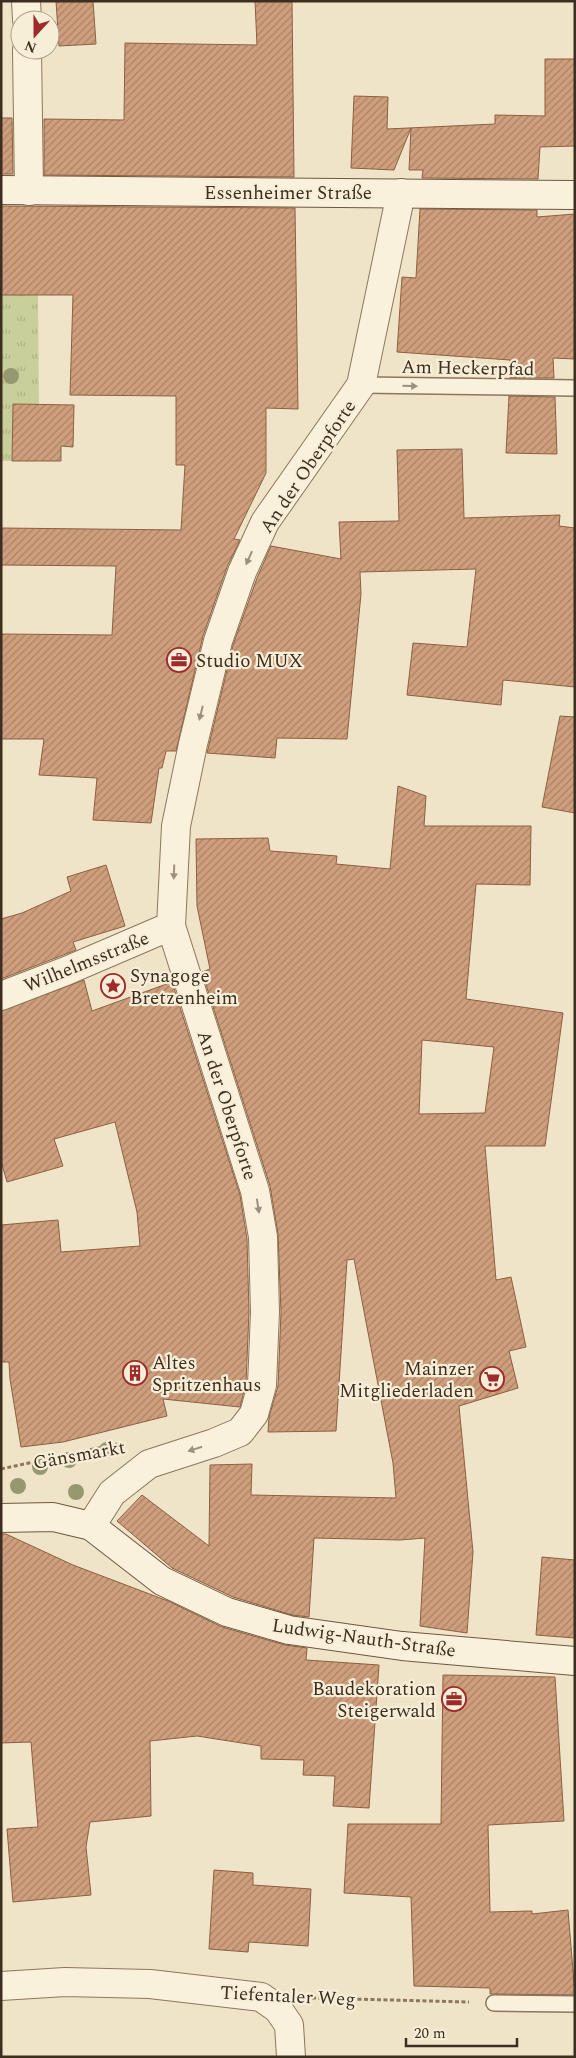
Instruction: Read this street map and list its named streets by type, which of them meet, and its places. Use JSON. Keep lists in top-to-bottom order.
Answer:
{
  "streets": {
    "street": [
      "Essenheimer Straße",
      "An der Oberpforte",
      "Wilhelmsstraße",
      "Gänsmarkt",
      "Ludwig-Nauth-Straße",
      "Tiefentaler Weg"
    ],
    "lane": ["Am Heckerpfad"]
  },
  "crossings": [
    ["Essenheimer Straße", "An der Oberpforte"],
    ["Am Heckerpfad", "An der Oberpforte"],
    ["An der Oberpforte", "Wilhelmsstraße"],
    ["An der Oberpforte", "Gänsmarkt"],
    ["Gänsmarkt", "Ludwig-Nauth-Straße"]
  ],
  "one_way": ["Am Heckerpfad", "An der Oberpforte"],
  "places": {
    "office": ["Studio MUX", "Baudekoration Steigerwald"],
    "place": ["Synagoge Bretzenheim"],
    "building": ["Altes Spritzenhaus"],
    "supermarket": ["Mainzer Mitgliederladen"]
  },
  "scale_bar": "20 m",
  "north": "bottom"
}
